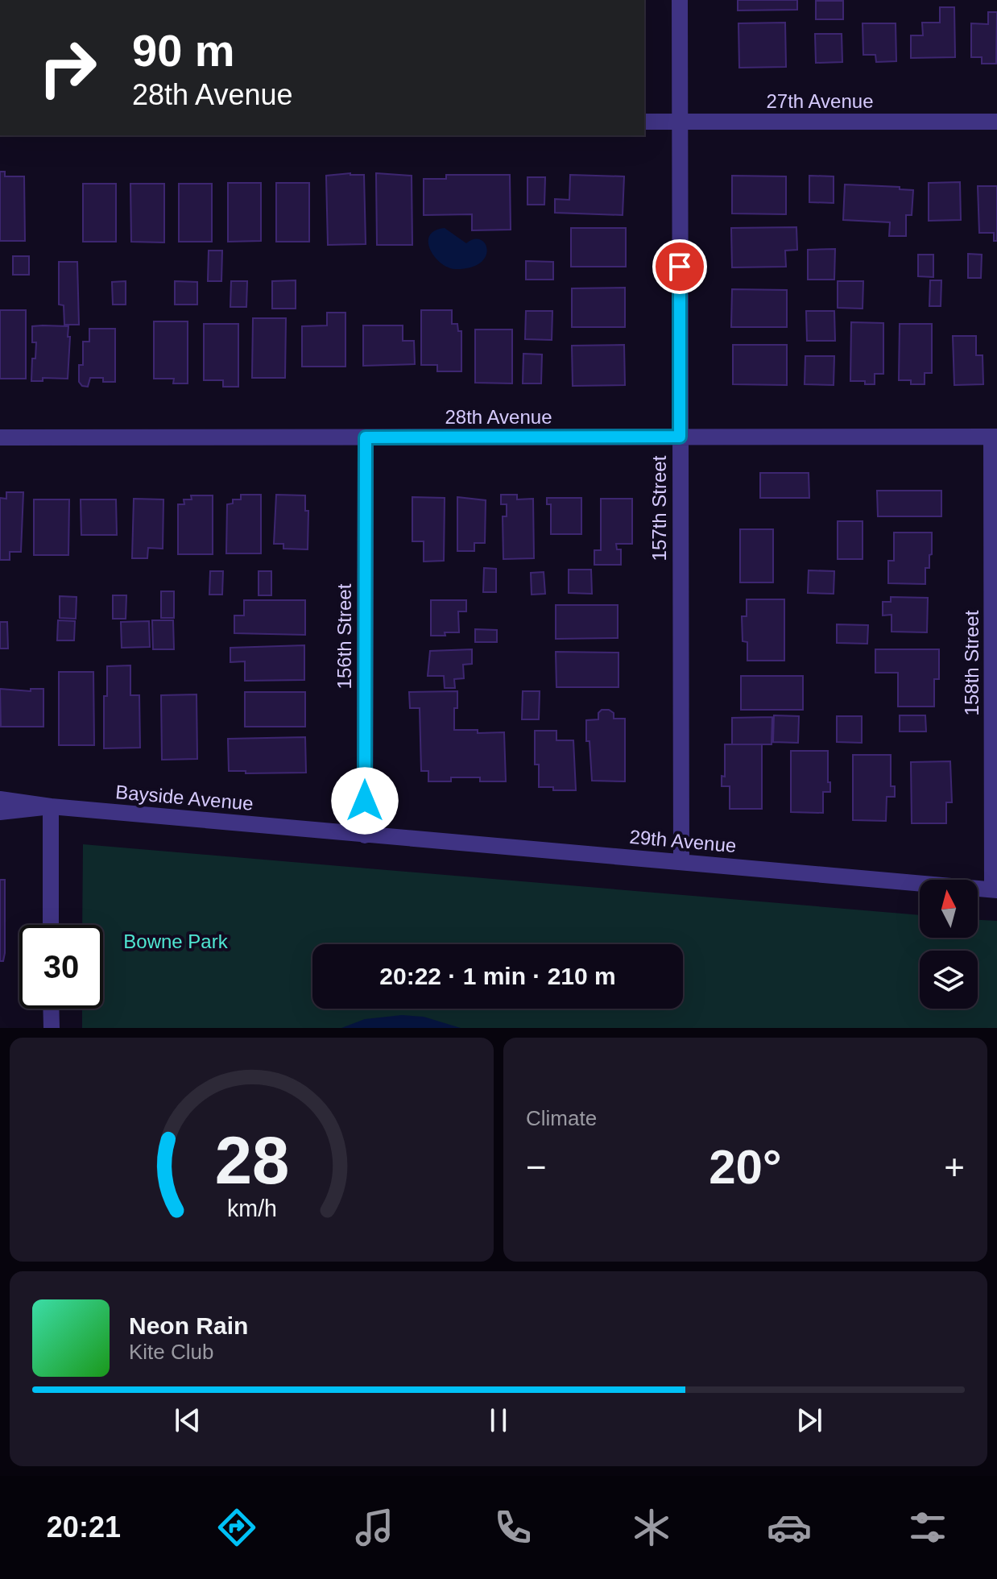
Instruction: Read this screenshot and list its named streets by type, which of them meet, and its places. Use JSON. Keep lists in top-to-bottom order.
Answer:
{
  "streets": {
    "street": [
      "27th Avenue",
      "28th Avenue",
      "157th Street",
      "156th Street",
      "158th Street",
      "Bayside Avenue",
      "29th Avenue"
    ]
  },
  "crossings": [
    ["27th Avenue", "157th Street"],
    ["28th Avenue", "157th Street"],
    ["28th Avenue", "156th Street"],
    ["28th Avenue", "158th Street"],
    ["157th Street", "29th Avenue"],
    ["156th Street", "Bayside Avenue"],
    ["156th Street", "29th Avenue"],
    ["158th Street", "29th Avenue"],
    ["Bayside Avenue", "29th Avenue"]
  ],
  "parks": ["Bowne Park"],
  "north": "top",
  "page": {
    "turn": ["90 m", "28th Avenue"],
    "limit": "30",
    "trip": "20:22 · 1 min · 210 m",
    "tile": "Climate",
    "heat": ["−", "20°", "+"],
    "song": ["Neon Rain", "Kite Club"],
    "tabs": "20:21",
    "gauge": ["28", "km/h"]
  }
}
